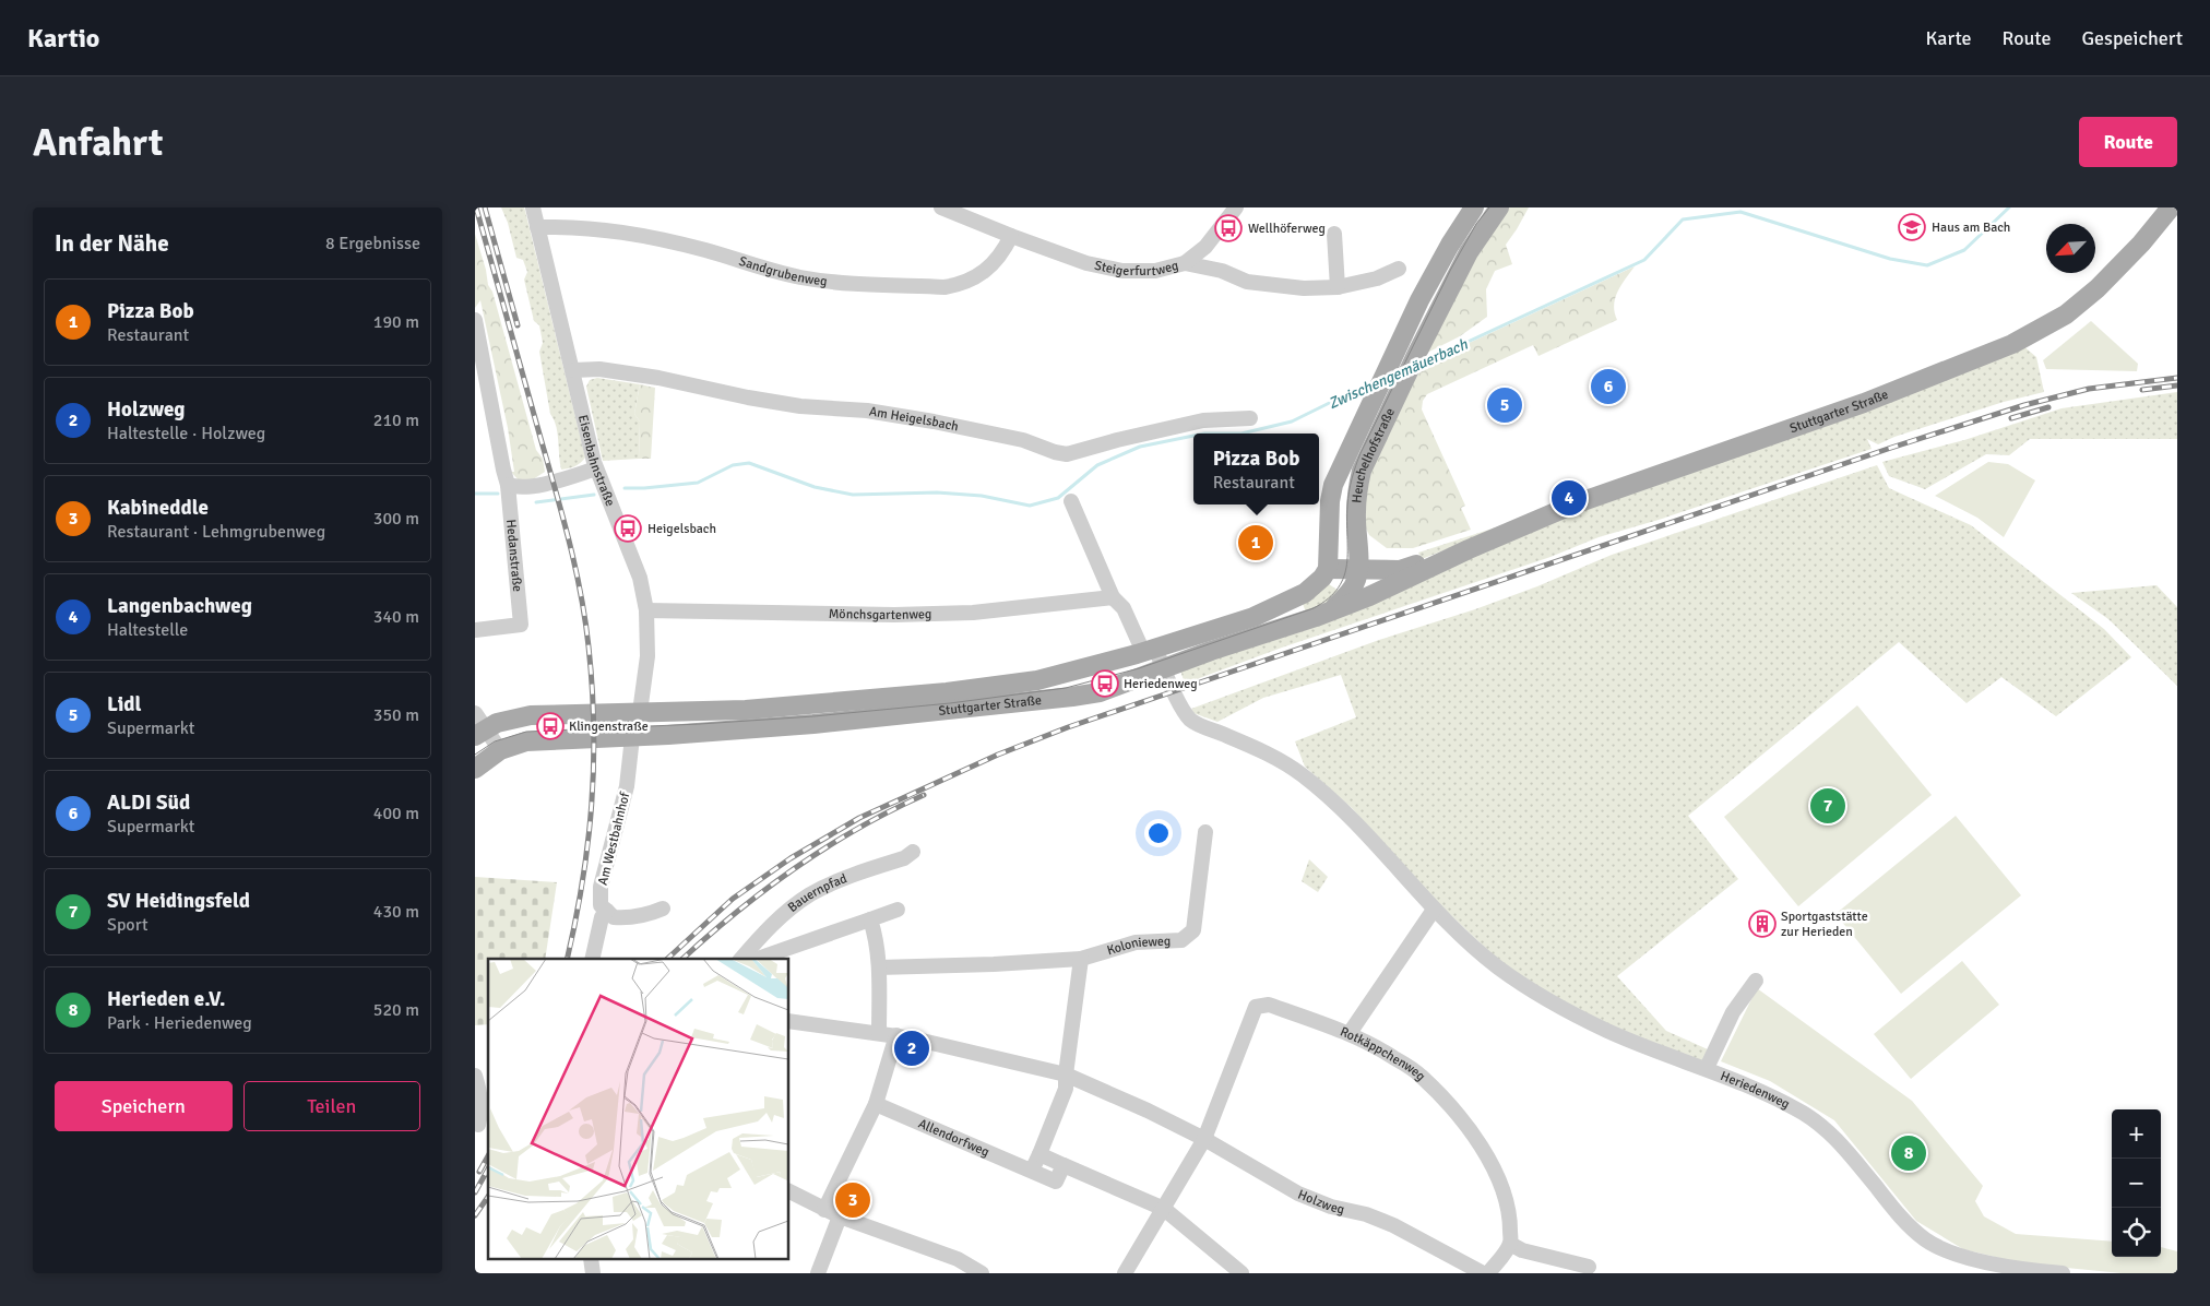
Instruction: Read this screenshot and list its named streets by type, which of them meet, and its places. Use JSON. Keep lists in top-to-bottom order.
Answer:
{
  "streets": {
    "main road": ["Stuttgarter Straße", "Heuchelhofstraße"],
    "street": [
      "Steigerfurtweg",
      "Sandgrubenweg",
      "Am Heigelsbach",
      "Eisenbahnstraße",
      "Hedanstraße",
      "Mönchsgartenweg",
      "Am Westbahnhof",
      "Bauernpfad",
      "Kolonieweg",
      "Rotkäppchenweg",
      "Heriedenweg",
      "Allendorfweg",
      "Holzweg"
    ]
  },
  "crossings": [
    ["Steigerfurtweg", "Sandgrubenweg"],
    ["Sandgrubenweg", "Eisenbahnstraße"],
    ["Stuttgarter Straße", "Heuchelhofstraße"],
    ["Stuttgarter Straße", "Eisenbahnstraße"],
    ["Stuttgarter Straße", "Am Westbahnhof"],
    ["Stuttgarter Straße", "Heriedenweg"],
    ["Am Heigelsbach", "Eisenbahnstraße"],
    ["Eisenbahnstraße", "Mönchsgartenweg"],
    ["Rotkäppchenweg", "Holzweg"]
  ],
  "water": ["Zwischengemäuerbach"],
  "places": {
    "school or university": ["Haus am Bach"],
    "bus stop": [
      "Wellhöferweg",
      "Heigelsbach",
      "Heriedenweg",
      "Klingenstraße"
    ],
    "building": ["Sportgaststätte zur Herieden"]
  },
  "north": "bottom left",
  "page": {
    "header": "Kartio",
    "nav": ["Karte", "Route", "Gespeichert"],
    "buttons": [
      "Route",
      ["Speichern", "Teilen"]
    ],
    "title": "Anfahrt",
    "heading": ["In der Nähe", "8 Ergebnisse"],
    "list": [
      {
        "mark": "1",
        "name": "Pizza Bob",
        "note": "Restaurant",
        "value": "190 m"
      },
      {
        "mark": "2",
        "name": "Holzweg",
        "note": "Haltestelle · Holzweg",
        "value": "210 m"
      },
      {
        "mark": "3",
        "name": "Kabineddle",
        "note": "Restaurant · Lehmgrubenweg",
        "value": "300 m"
      },
      {
        "mark": "4",
        "name": "Langenbachweg",
        "note": "Haltestelle",
        "value": "340 m"
      },
      {
        "mark": "5",
        "name": "Lidl",
        "note": "Supermarkt",
        "value": "350 m"
      },
      {
        "mark": "6",
        "name": "ALDI Süd",
        "note": "Supermarkt",
        "value": "400 m"
      },
      {
        "mark": "7",
        "name": "SV Heidingsfeld",
        "note": "Sport",
        "value": "430 m"
      },
      {
        "mark": "8",
        "name": "Herieden e.V.",
        "note": "Park · Heriedenweg",
        "value": "520 m"
      }
    ],
    "pins": [
      "6",
      "5",
      "4",
      "1",
      "7",
      "2",
      "8",
      "3"
    ],
    "popup": ["Pizza Bob", "Restaurant"],
    "map_buttons": ["+", "−"]
  }
}
